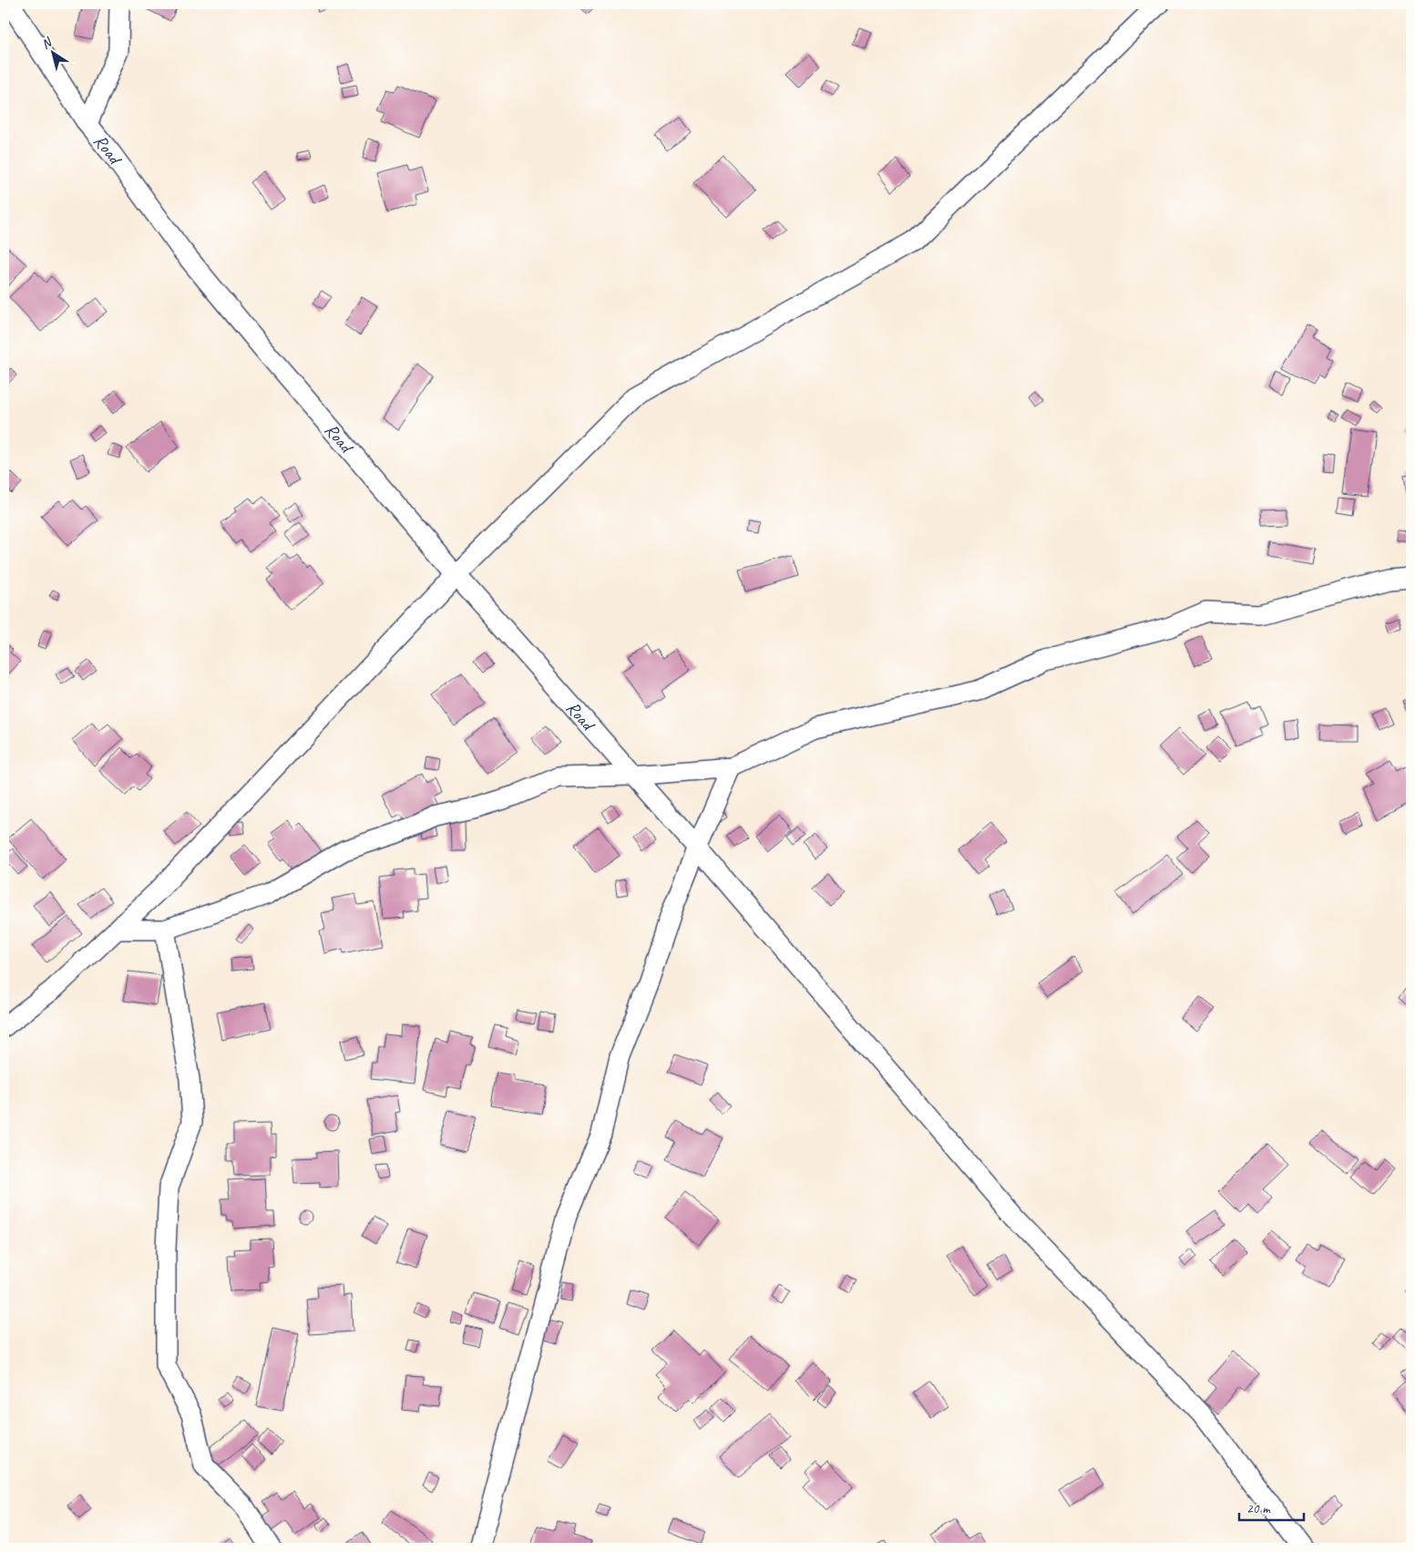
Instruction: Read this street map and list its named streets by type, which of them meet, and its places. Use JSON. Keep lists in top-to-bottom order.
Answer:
{
  "streets": {
    "street": ["Road"]
  },
  "scale_bar": "20 m",
  "north": "top left"
}
